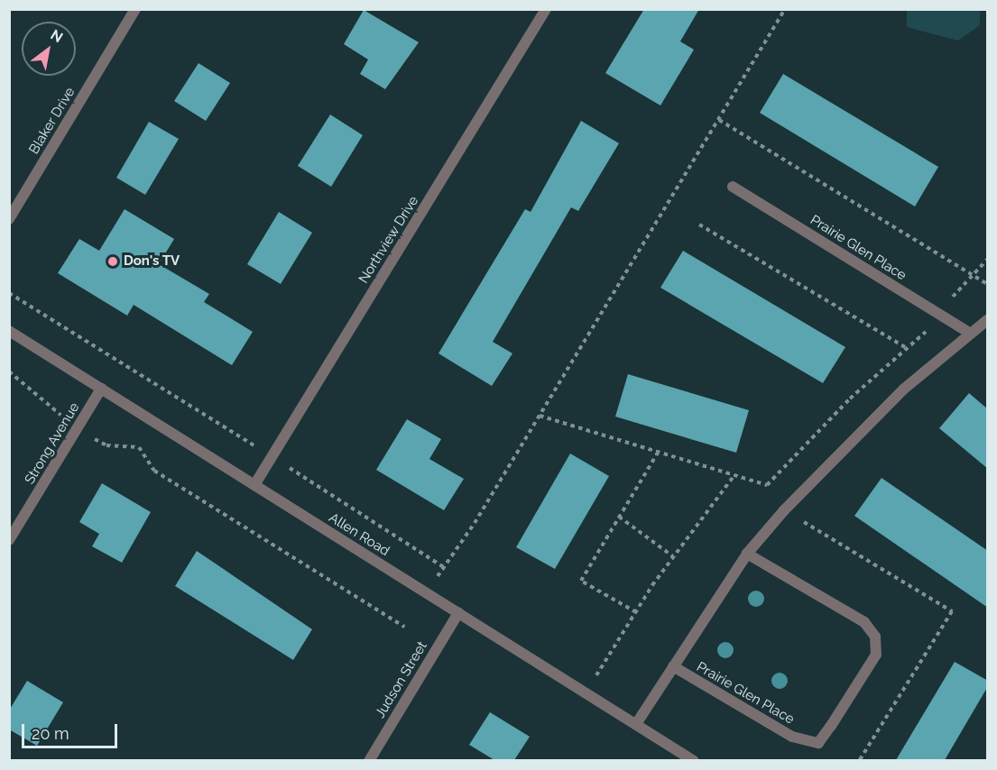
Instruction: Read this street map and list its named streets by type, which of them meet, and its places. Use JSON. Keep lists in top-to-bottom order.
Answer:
{
  "streets": {
    "street": [
      "Blaker Drive",
      "Northview Drive",
      "Prairie Glen Place",
      "Strong Avenue",
      "Allen Road",
      "Judson Street"
    ]
  },
  "crossings": [
    ["Northview Drive", "Allen Road"],
    ["Prairie Glen Place", "Allen Road"],
    ["Strong Avenue", "Allen Road"],
    ["Allen Road", "Judson Street"]
  ],
  "places": ["Don's TV"],
  "scale_bar": "20 m",
  "north": "top right"
}
